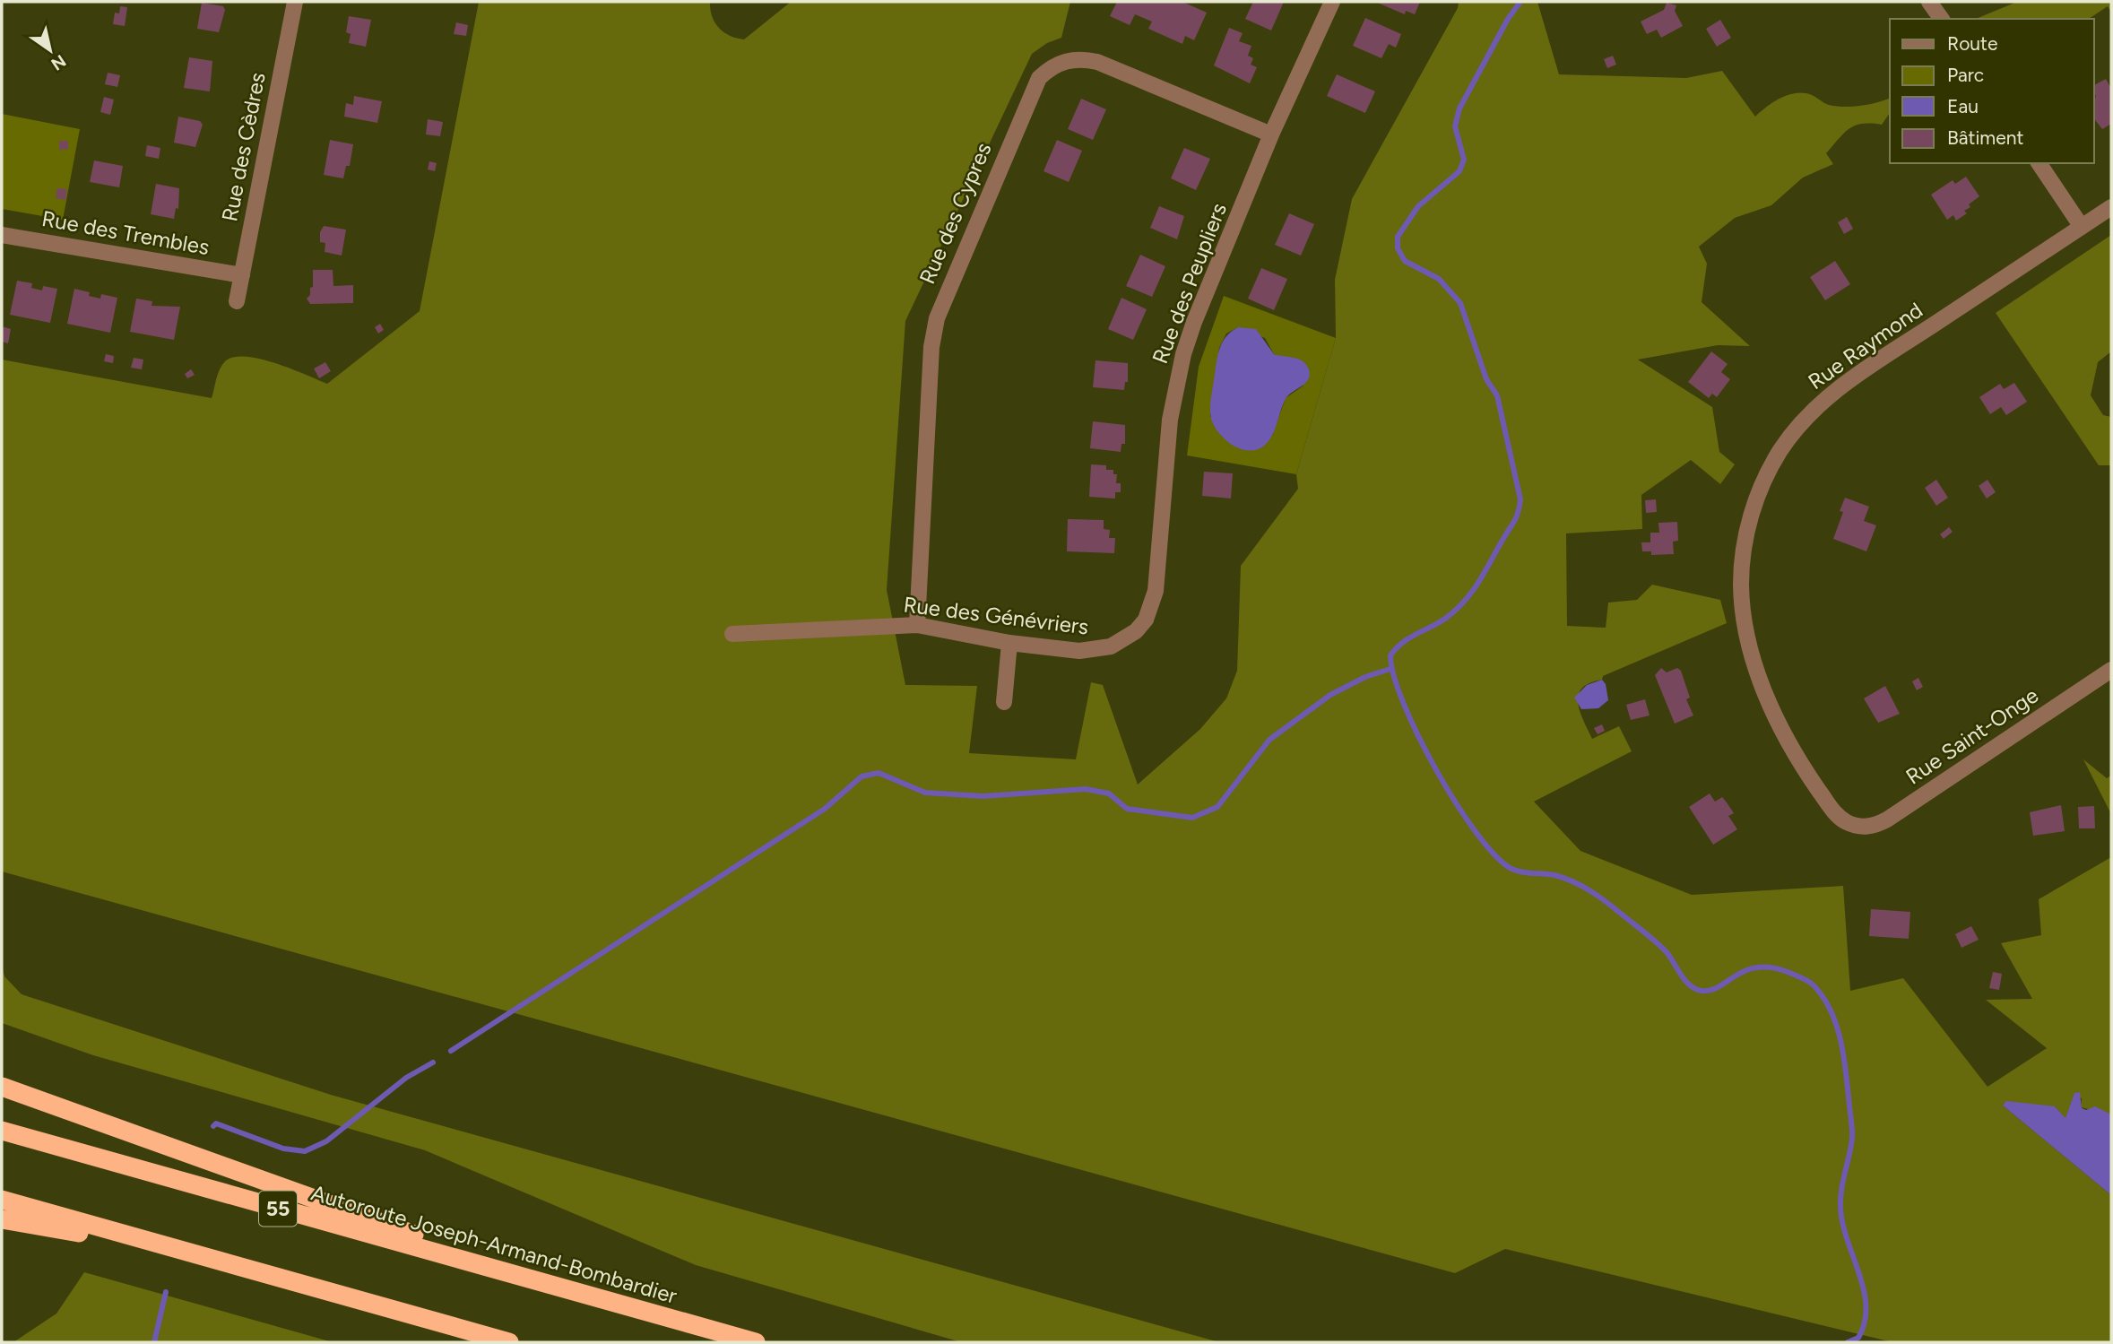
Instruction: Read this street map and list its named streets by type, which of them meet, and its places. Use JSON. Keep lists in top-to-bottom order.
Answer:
{
  "streets": {
    "highway": ["55", "Autoroute Joseph-Armand-Bombardier"],
    "street": [
      "Rue des Cèdres",
      "Rue des Cypres",
      "Rue des Trembles",
      "Rue des Peupliers",
      "Rue Raymond",
      "Rue des Génévriers",
      "Rue Saint-Onge"
    ]
  },
  "crossings": [
    ["Rue des Cèdres", "Rue des Trembles"],
    ["Rue des Cypres", "Rue des Peupliers"],
    ["Rue des Cypres", "Rue des Génévriers"],
    ["Rue des Peupliers", "Rue des Génévriers"],
    ["Rue Raymond", "Rue Saint-Onge"]
  ],
  "legend": [
    "Route",
    "Parc",
    "Eau",
    "Bâtiment"
  ],
  "north": "bottom right"
}
